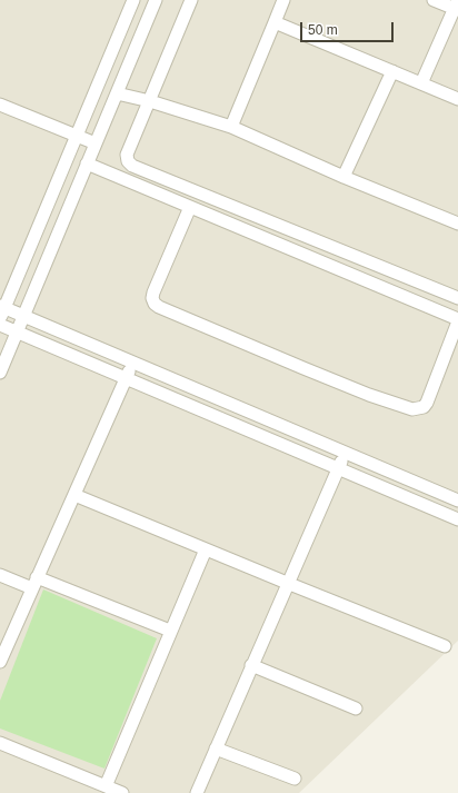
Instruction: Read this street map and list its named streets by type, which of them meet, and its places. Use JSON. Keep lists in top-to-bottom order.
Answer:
{
  "scale_bar": "50 m"
}
